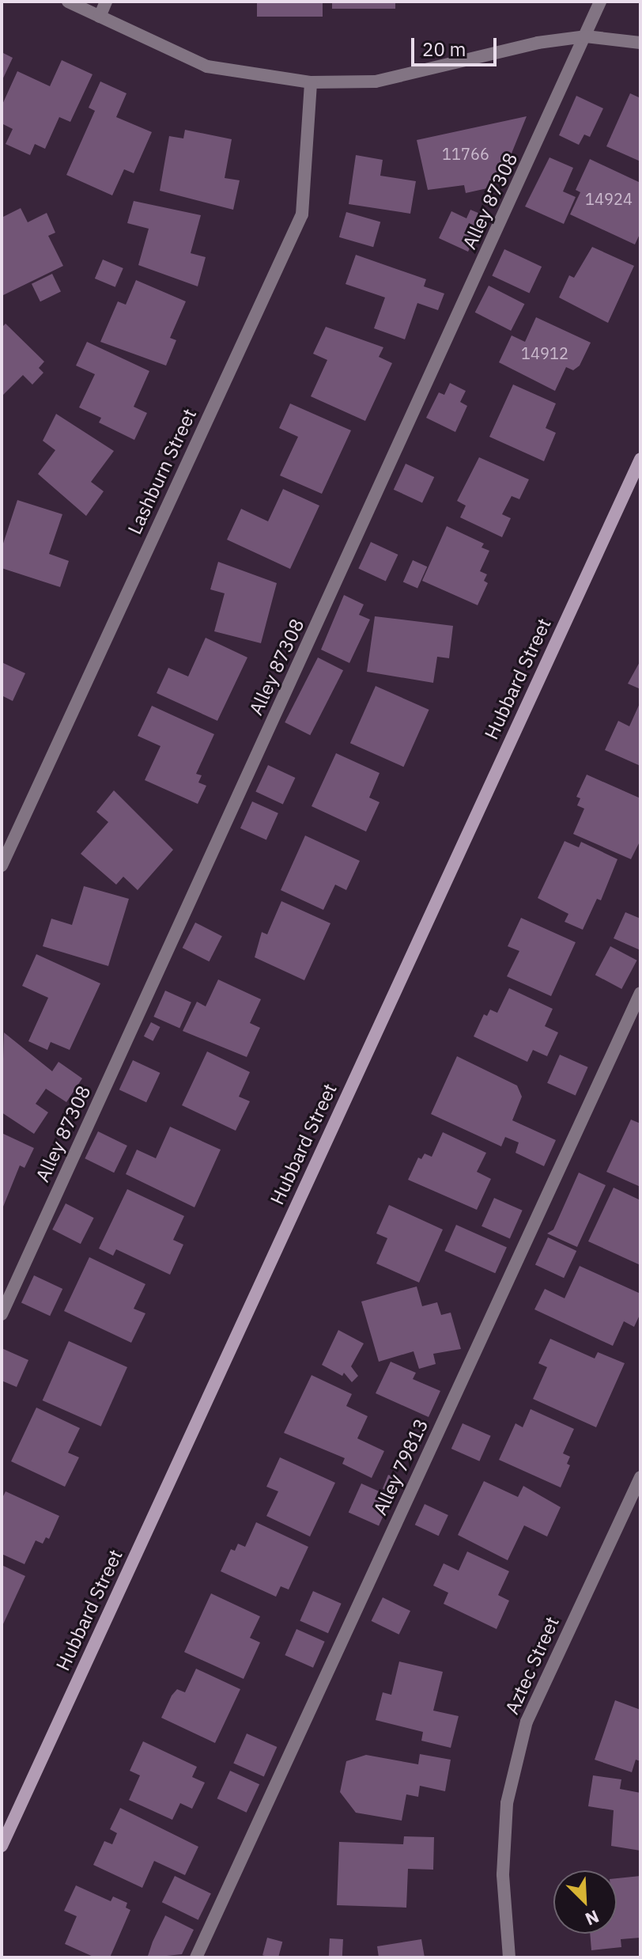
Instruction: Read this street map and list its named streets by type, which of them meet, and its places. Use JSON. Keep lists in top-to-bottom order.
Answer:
{
  "streets": {
    "main road": ["Hubbard Street"],
    "street": [
      "Alley 87308",
      "Lashburn Street",
      "Alley 79813",
      "Aztec Street"
    ]
  },
  "house_numbers": ["11766", "14924", "14912"],
  "scale_bar": "20 m",
  "north": "bottom right"
}
